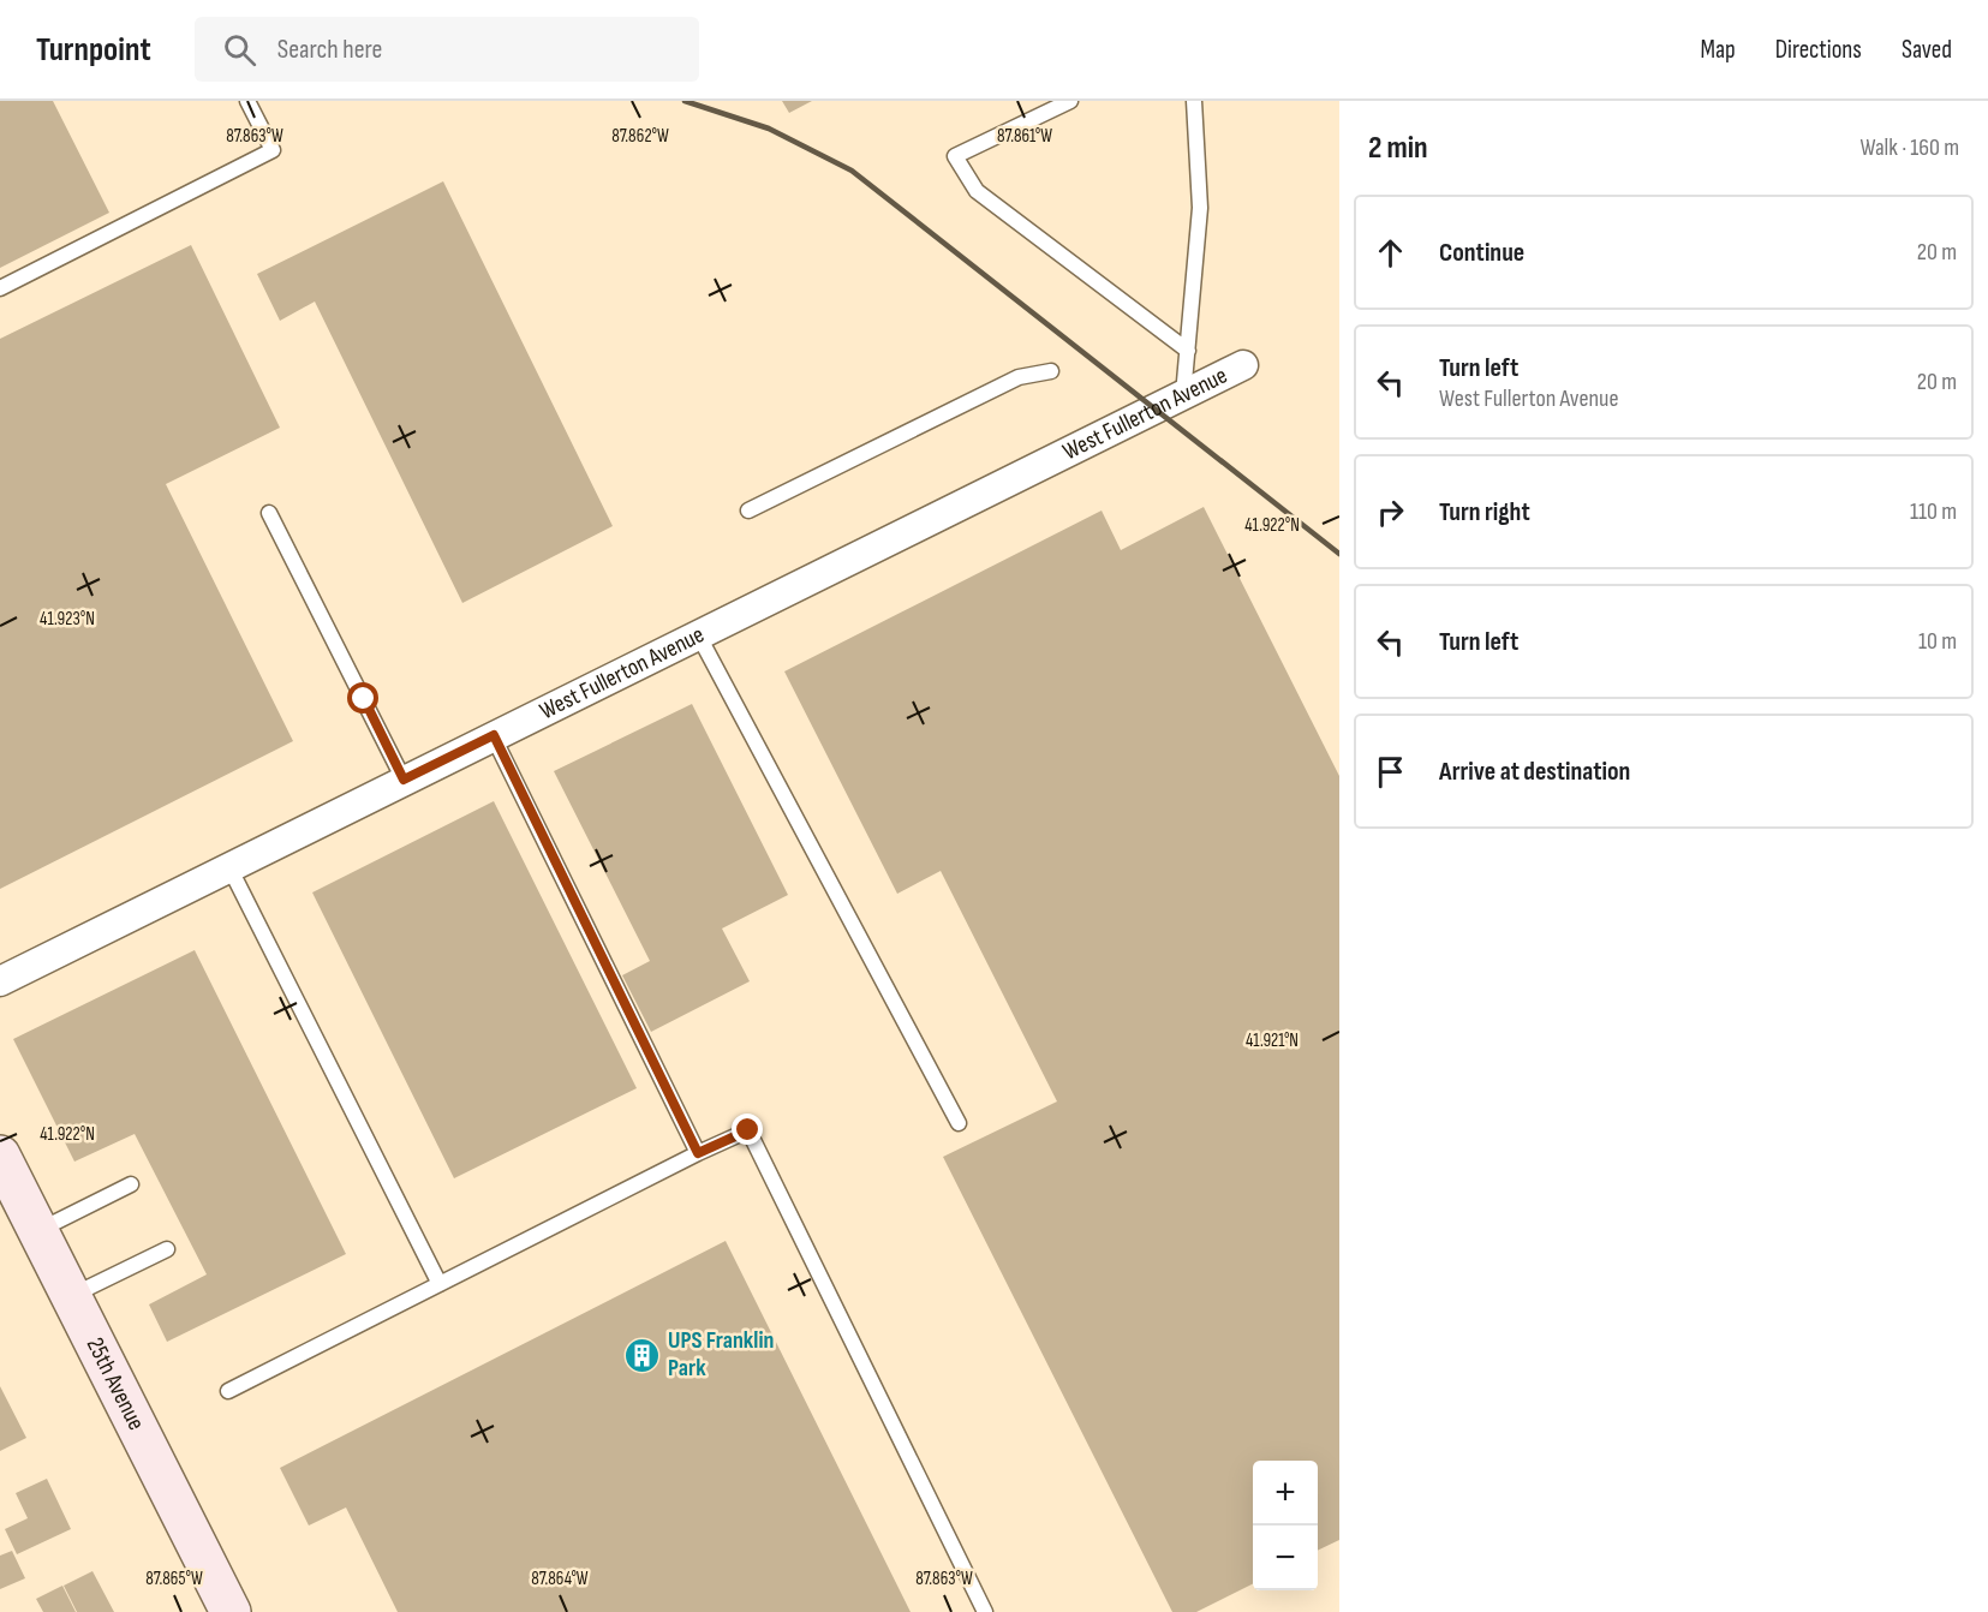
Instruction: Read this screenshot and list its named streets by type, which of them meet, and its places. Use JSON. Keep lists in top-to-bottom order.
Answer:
{
  "streets": {
    "main road": ["25th Avenue"],
    "street": ["West Fullerton Avenue"]
  },
  "places": {
    "building": ["UPS Franklin Park"]
  },
  "page": {
    "header": "Turnpoint",
    "search": "Search here",
    "nav": ["Map", "Directions", "Saved"],
    "heading": ["2 min", "Walk · 160 m"],
    "list": [
      ["Continue", "20 m"],
      ["Turn left", "West Fullerton Avenue", "20 m"],
      ["Turn right", "110 m"],
      ["Turn left", "10 m"],
      "Arrive at destination"
    ],
    "map_buttons": ["+", "−"]
  },
  "coordinates": [
    "87.863°W",
    "87.862°W",
    "87.861°W",
    "41.922°N",
    "41.923°N",
    "41.921°N",
    "87.865°W",
    "87.864°W"
  ]
}
